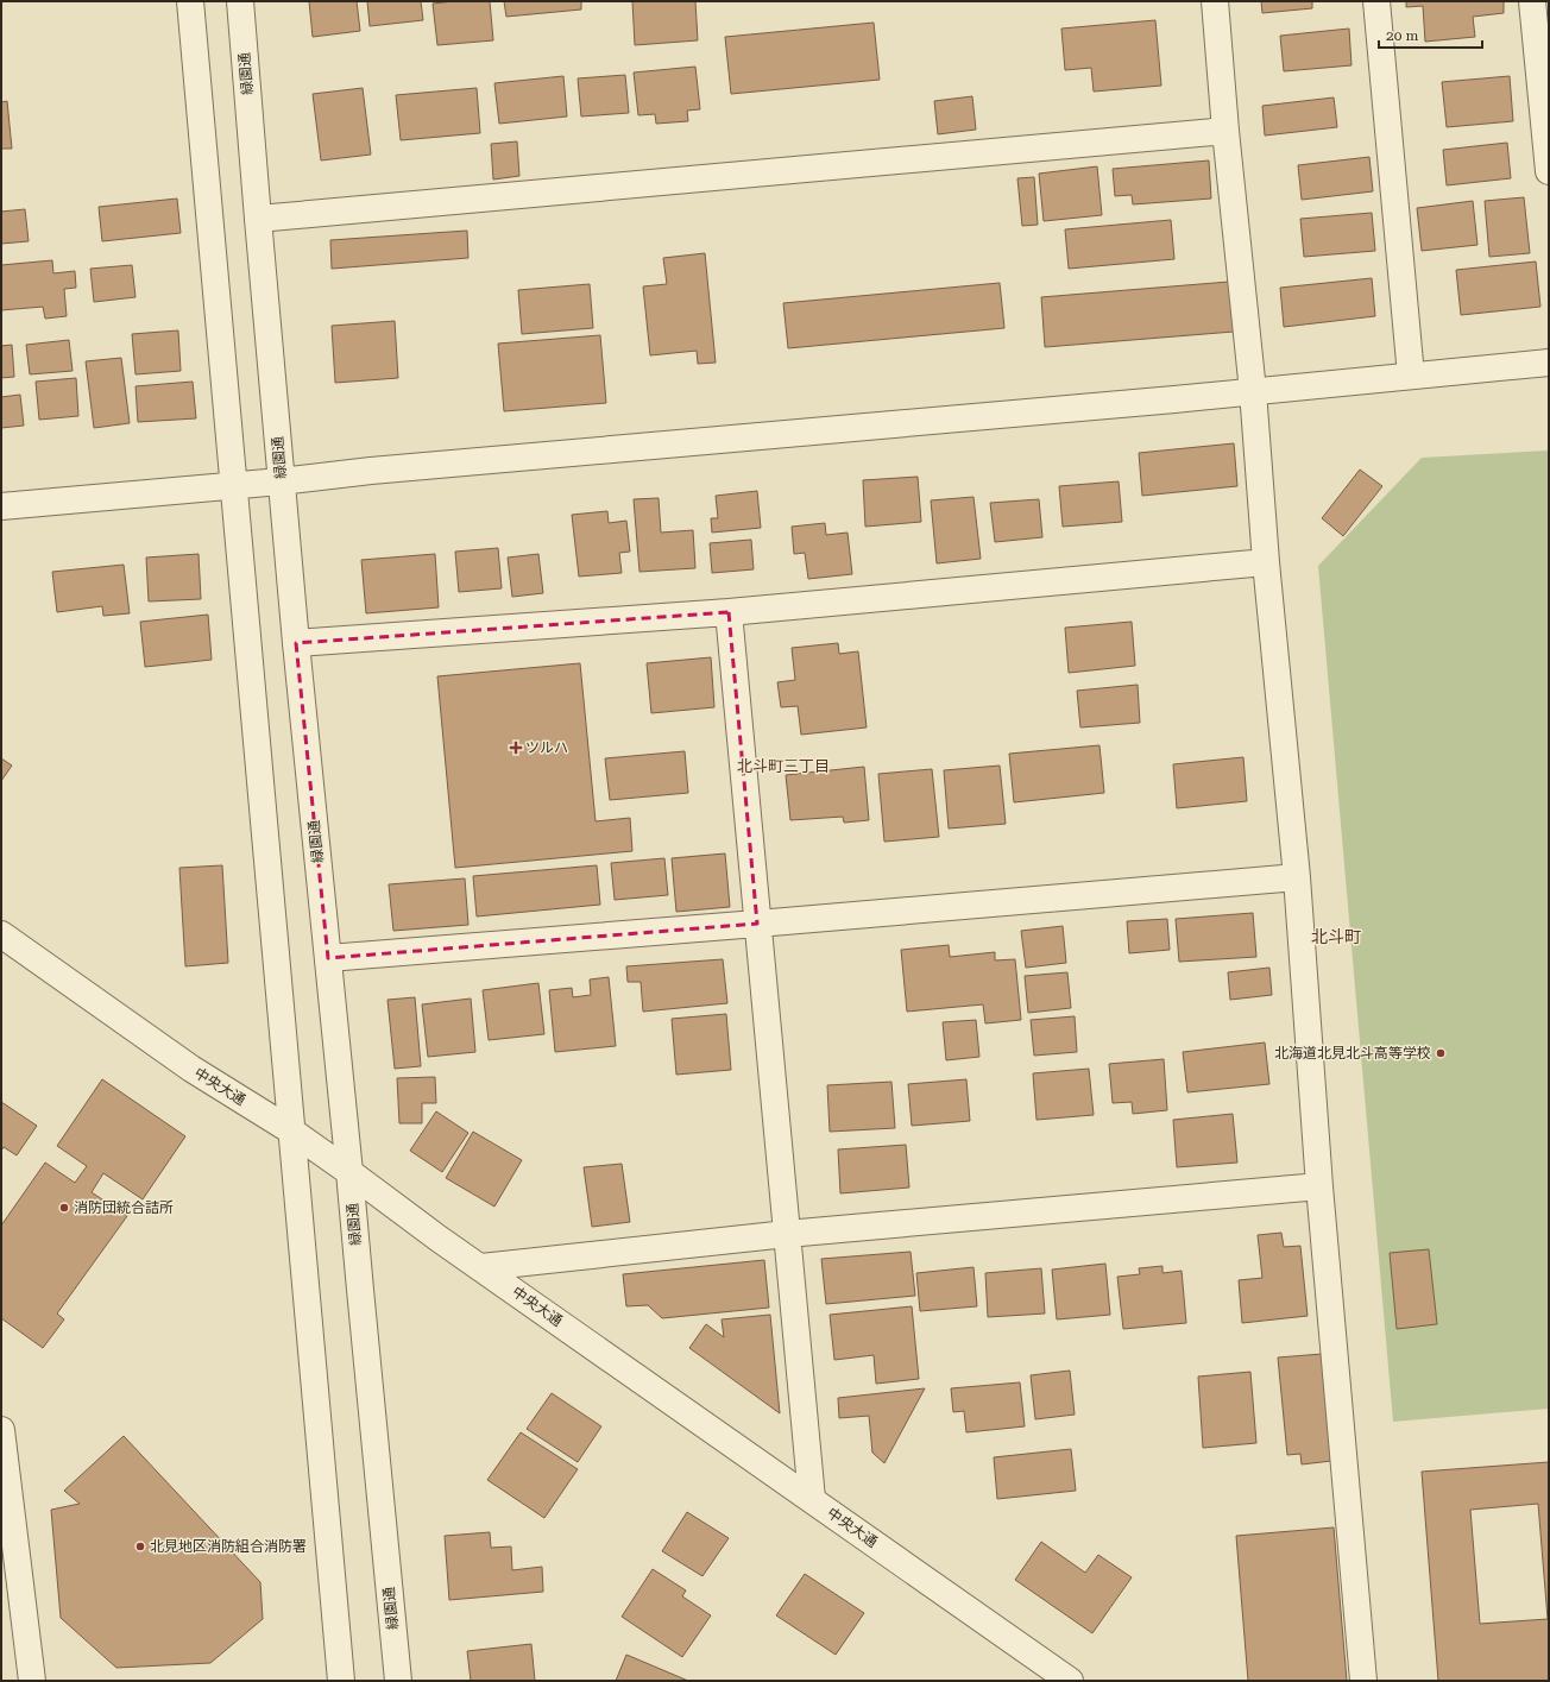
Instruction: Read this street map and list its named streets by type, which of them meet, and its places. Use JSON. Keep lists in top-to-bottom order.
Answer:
{
  "streets": {
    "street": ["緑園通", "中央大通"]
  },
  "crossings": [
    ["緑園通", "中央大通"]
  ],
  "districts": ["北斗町三丁目", "北斗町"],
  "places": {
    "health": ["ツルハ"],
    "other": ["北海道北見北斗高等学校", "消防団統合詰所", "北見地区消防組合消防署"]
  },
  "scale_bar": "20 m"
}
